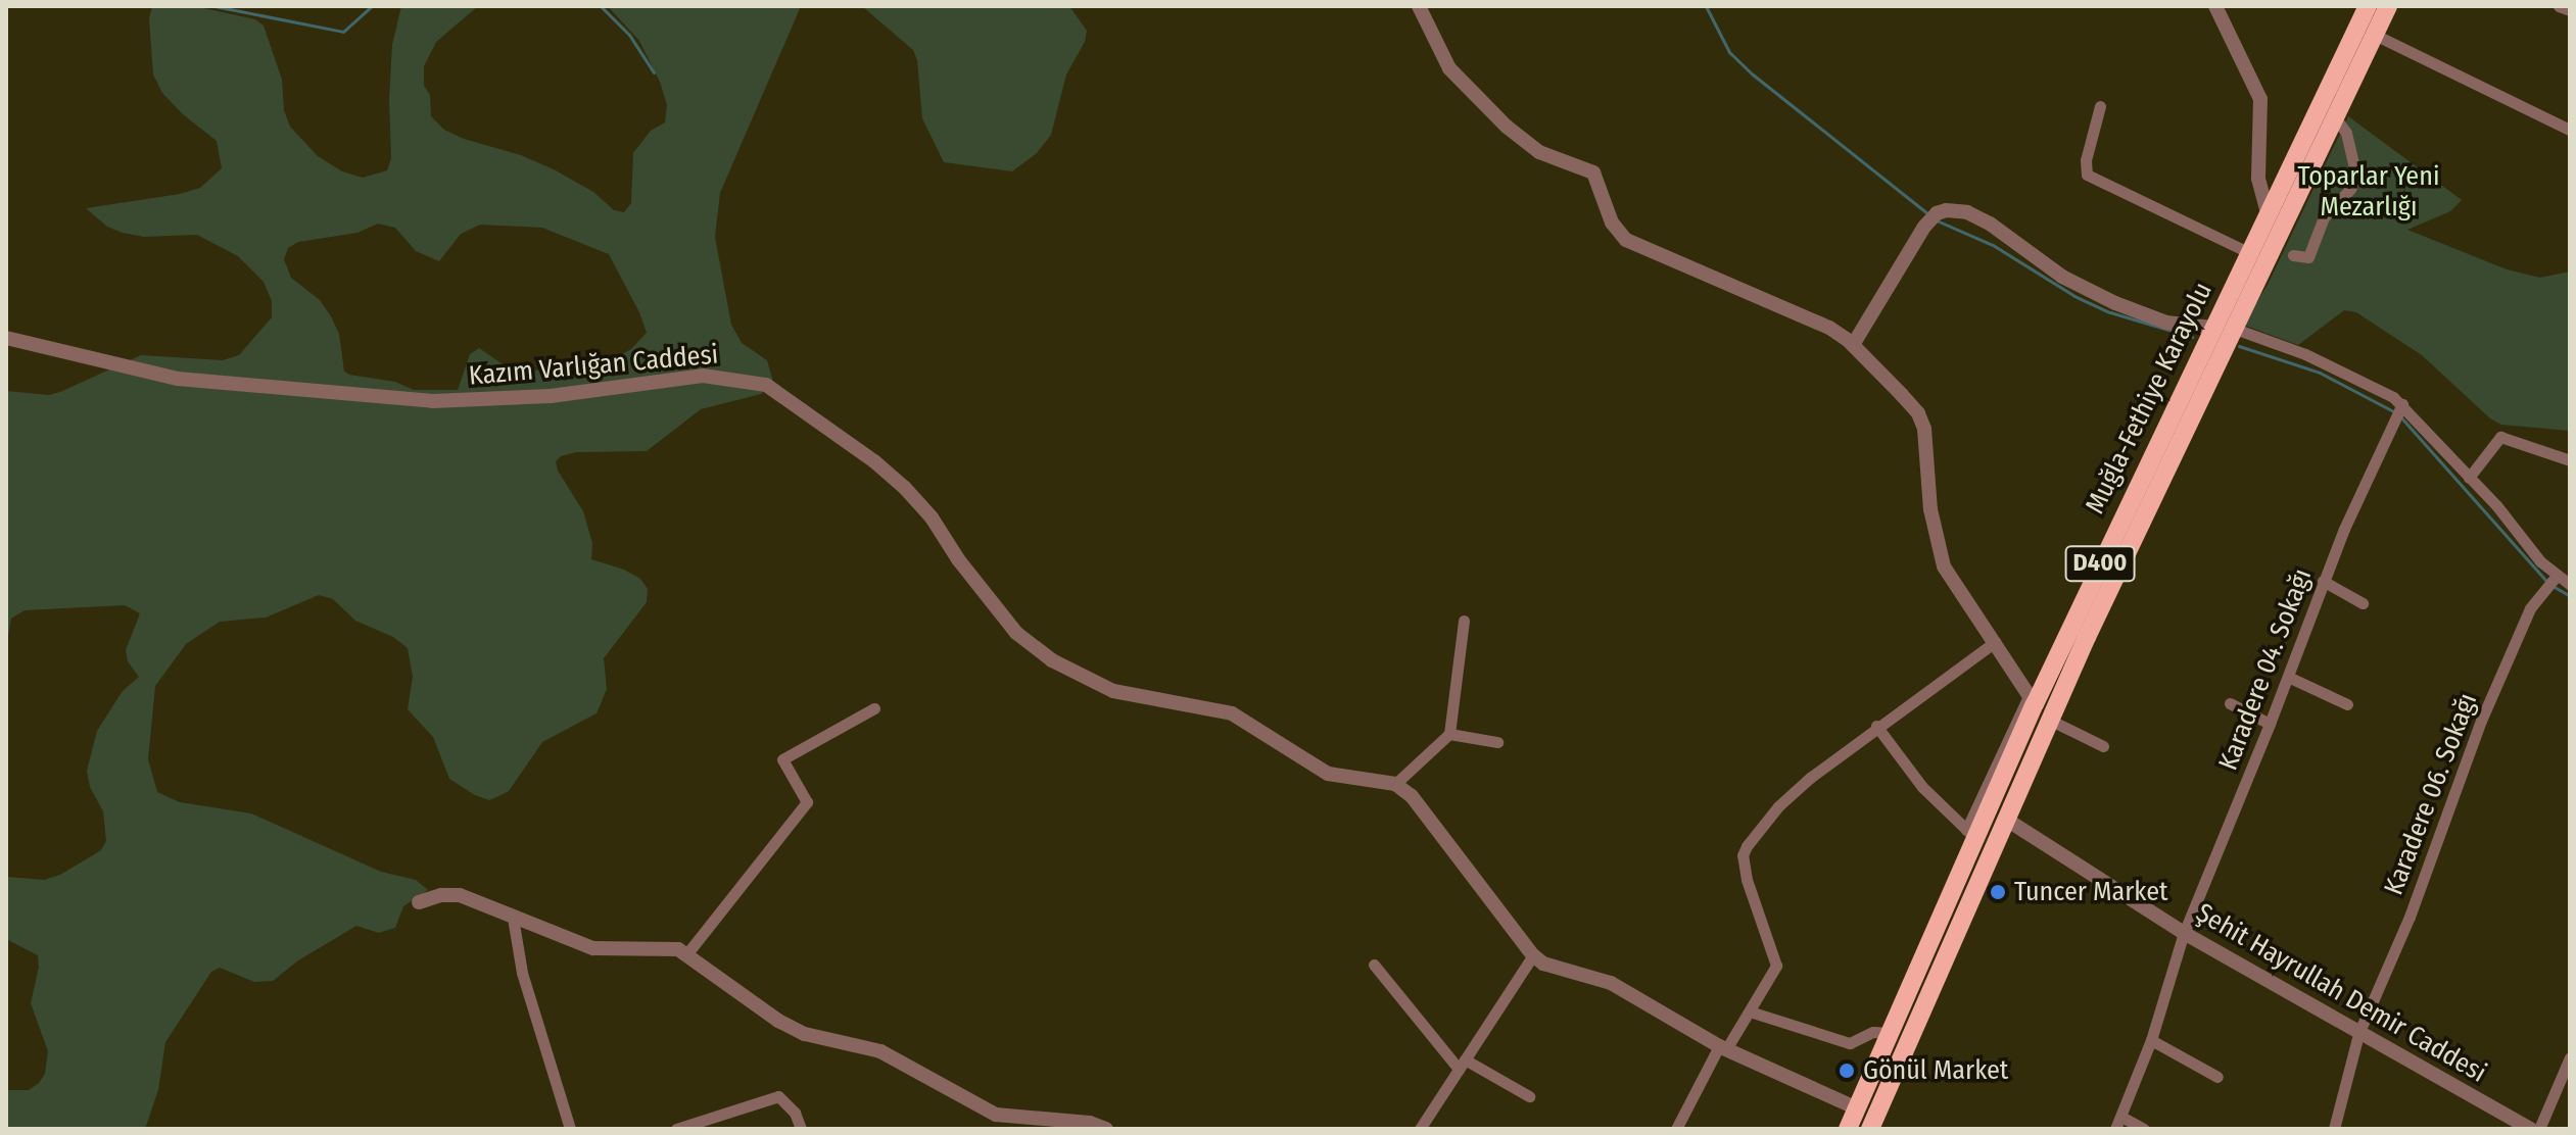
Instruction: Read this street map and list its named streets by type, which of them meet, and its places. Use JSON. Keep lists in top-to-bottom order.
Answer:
{
  "streets": {
    "highway": ["Muğla-Fethiye Karayolu", "D400"],
    "street": [
      "Kazım Varlığan Caddesi",
      "Karadere 04. Sokağı",
      "Karadere 06. Sokağı",
      "Şehit Hayrullah Demir Caddesi"
    ]
  },
  "crossings": [
    ["Muğla-Fethiye Karayolu", "Şehit Hayrullah Demir Caddesi"],
    ["Karadere 04. Sokağı", "Şehit Hayrullah Demir Caddesi"],
    ["Karadere 06. Sokağı", "Şehit Hayrullah Demir Caddesi"]
  ],
  "parks": ["Toparlar Yeni Mezarlığı"],
  "places": ["Tuncer Market", "Gönül Market"]
}
